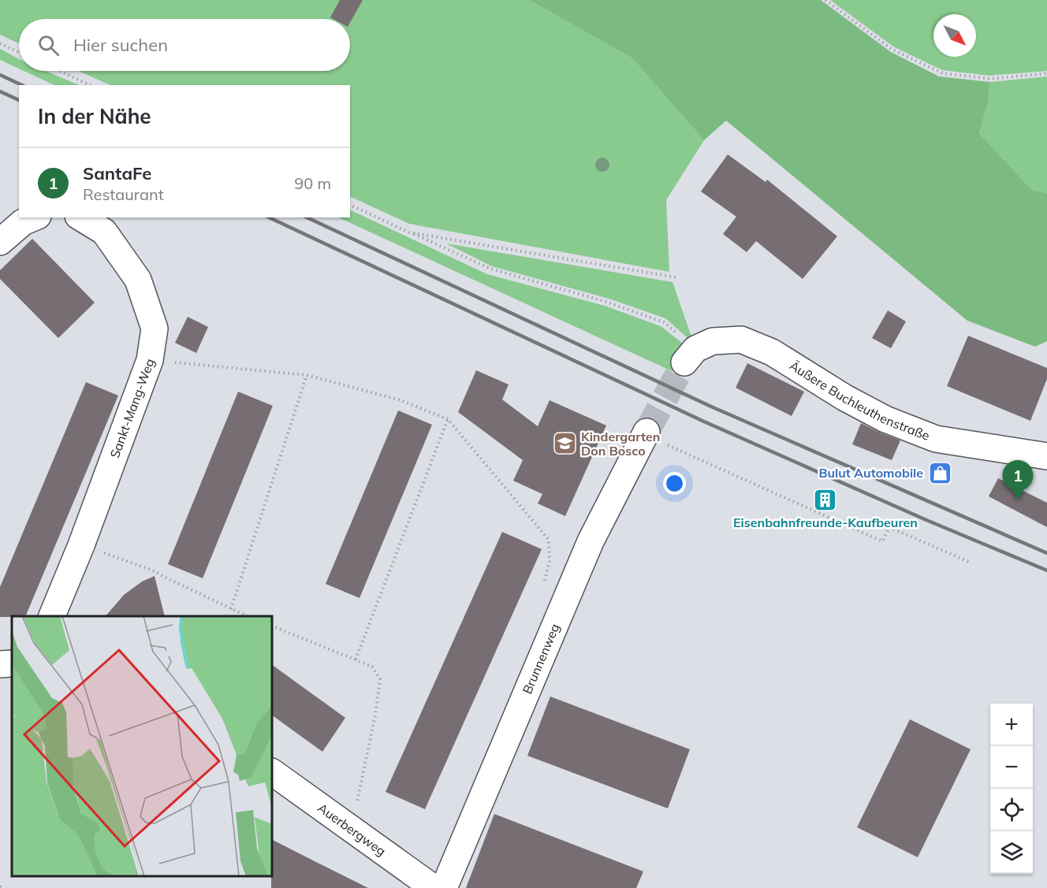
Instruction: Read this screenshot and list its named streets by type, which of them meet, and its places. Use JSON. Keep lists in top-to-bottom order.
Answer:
{
  "streets": {
    "street": [
      "Äußere Buchleuthenstraße",
      "Sankt-Mang-Weg",
      "Brunnenweg",
      "Auerbergweg"
    ]
  },
  "places": {
    "school or university": ["Kindergarten Don Bosco"],
    "shop": ["Bulut Automobile"],
    "building": ["Eisenbahnfreunde-Kaufbeuren"]
  },
  "north": "bottom right",
  "page": {
    "search": "Hier suchen",
    "heading": "In der Nähe",
    "list": [
      {
        "mark": "1",
        "name": "SantaFe",
        "note": "Restaurant",
        "value": "90 m"
      }
    ],
    "pins": "1",
    "map_buttons": ["+", "−"]
  }
}
